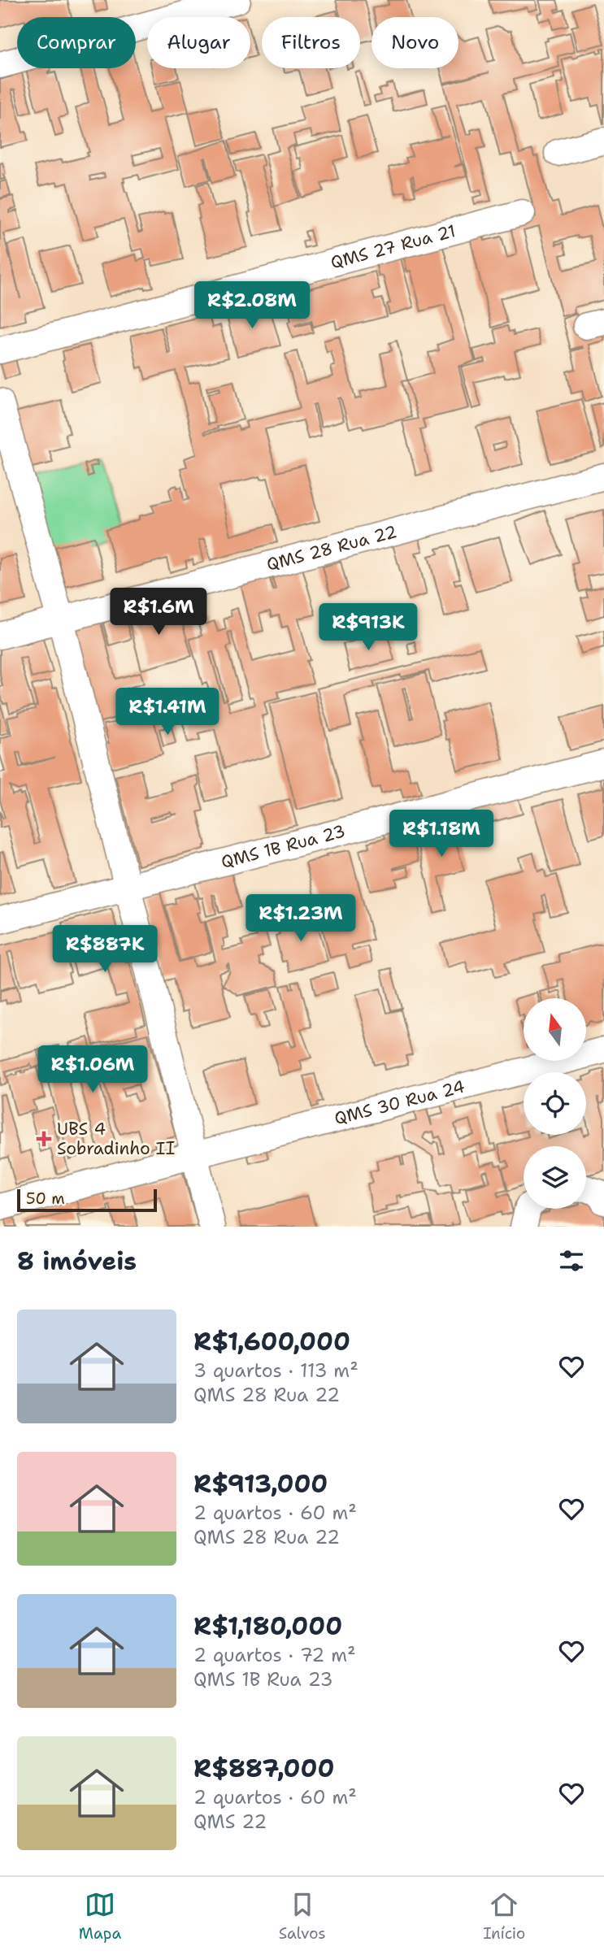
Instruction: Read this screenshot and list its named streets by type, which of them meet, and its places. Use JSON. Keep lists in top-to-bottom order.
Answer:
{
  "streets": {
    "street": [
      "QMS 27 Rua 21",
      "QMS 28 Rua 22",
      "QMS 1B Rua 23",
      "QMS 30 Rua 24"
    ]
  },
  "places": {
    "health": ["UBS 4 Sobradinho II"]
  },
  "scale_bar": "50 m",
  "north": "top",
  "page": {
    "chip": [
      "Comprar",
      "Alugar",
      "Filtros",
      "Novo"
    ],
    "price": [
      "R$2.08M",
      "R$1.6M",
      "R$913K",
      "R$1.41M",
      "R$1.18M",
      "R$1.23M",
      "R$887K",
      "R$1.06M"
    ],
    "scale": "50 m",
    "heading": "8 imóveis",
    "list": [
      {
        "name": "R$1,600,000",
        "note": "3 quartos · 113 m² · QMS 28 Rua 22"
      },
      {
        "name": "R$913,000",
        "note": "2 quartos · 60 m² · QMS 28 Rua 22"
      },
      {
        "name": "R$1,180,000",
        "note": "2 quartos · 72 m² · QMS 1B Rua 23"
      },
      {
        "name": "R$887,000",
        "note": "2 quartos · 60 m² · QMS 22"
      }
    ],
    "tabs": ["Mapa", "Salvos", "Início"]
  }
}
